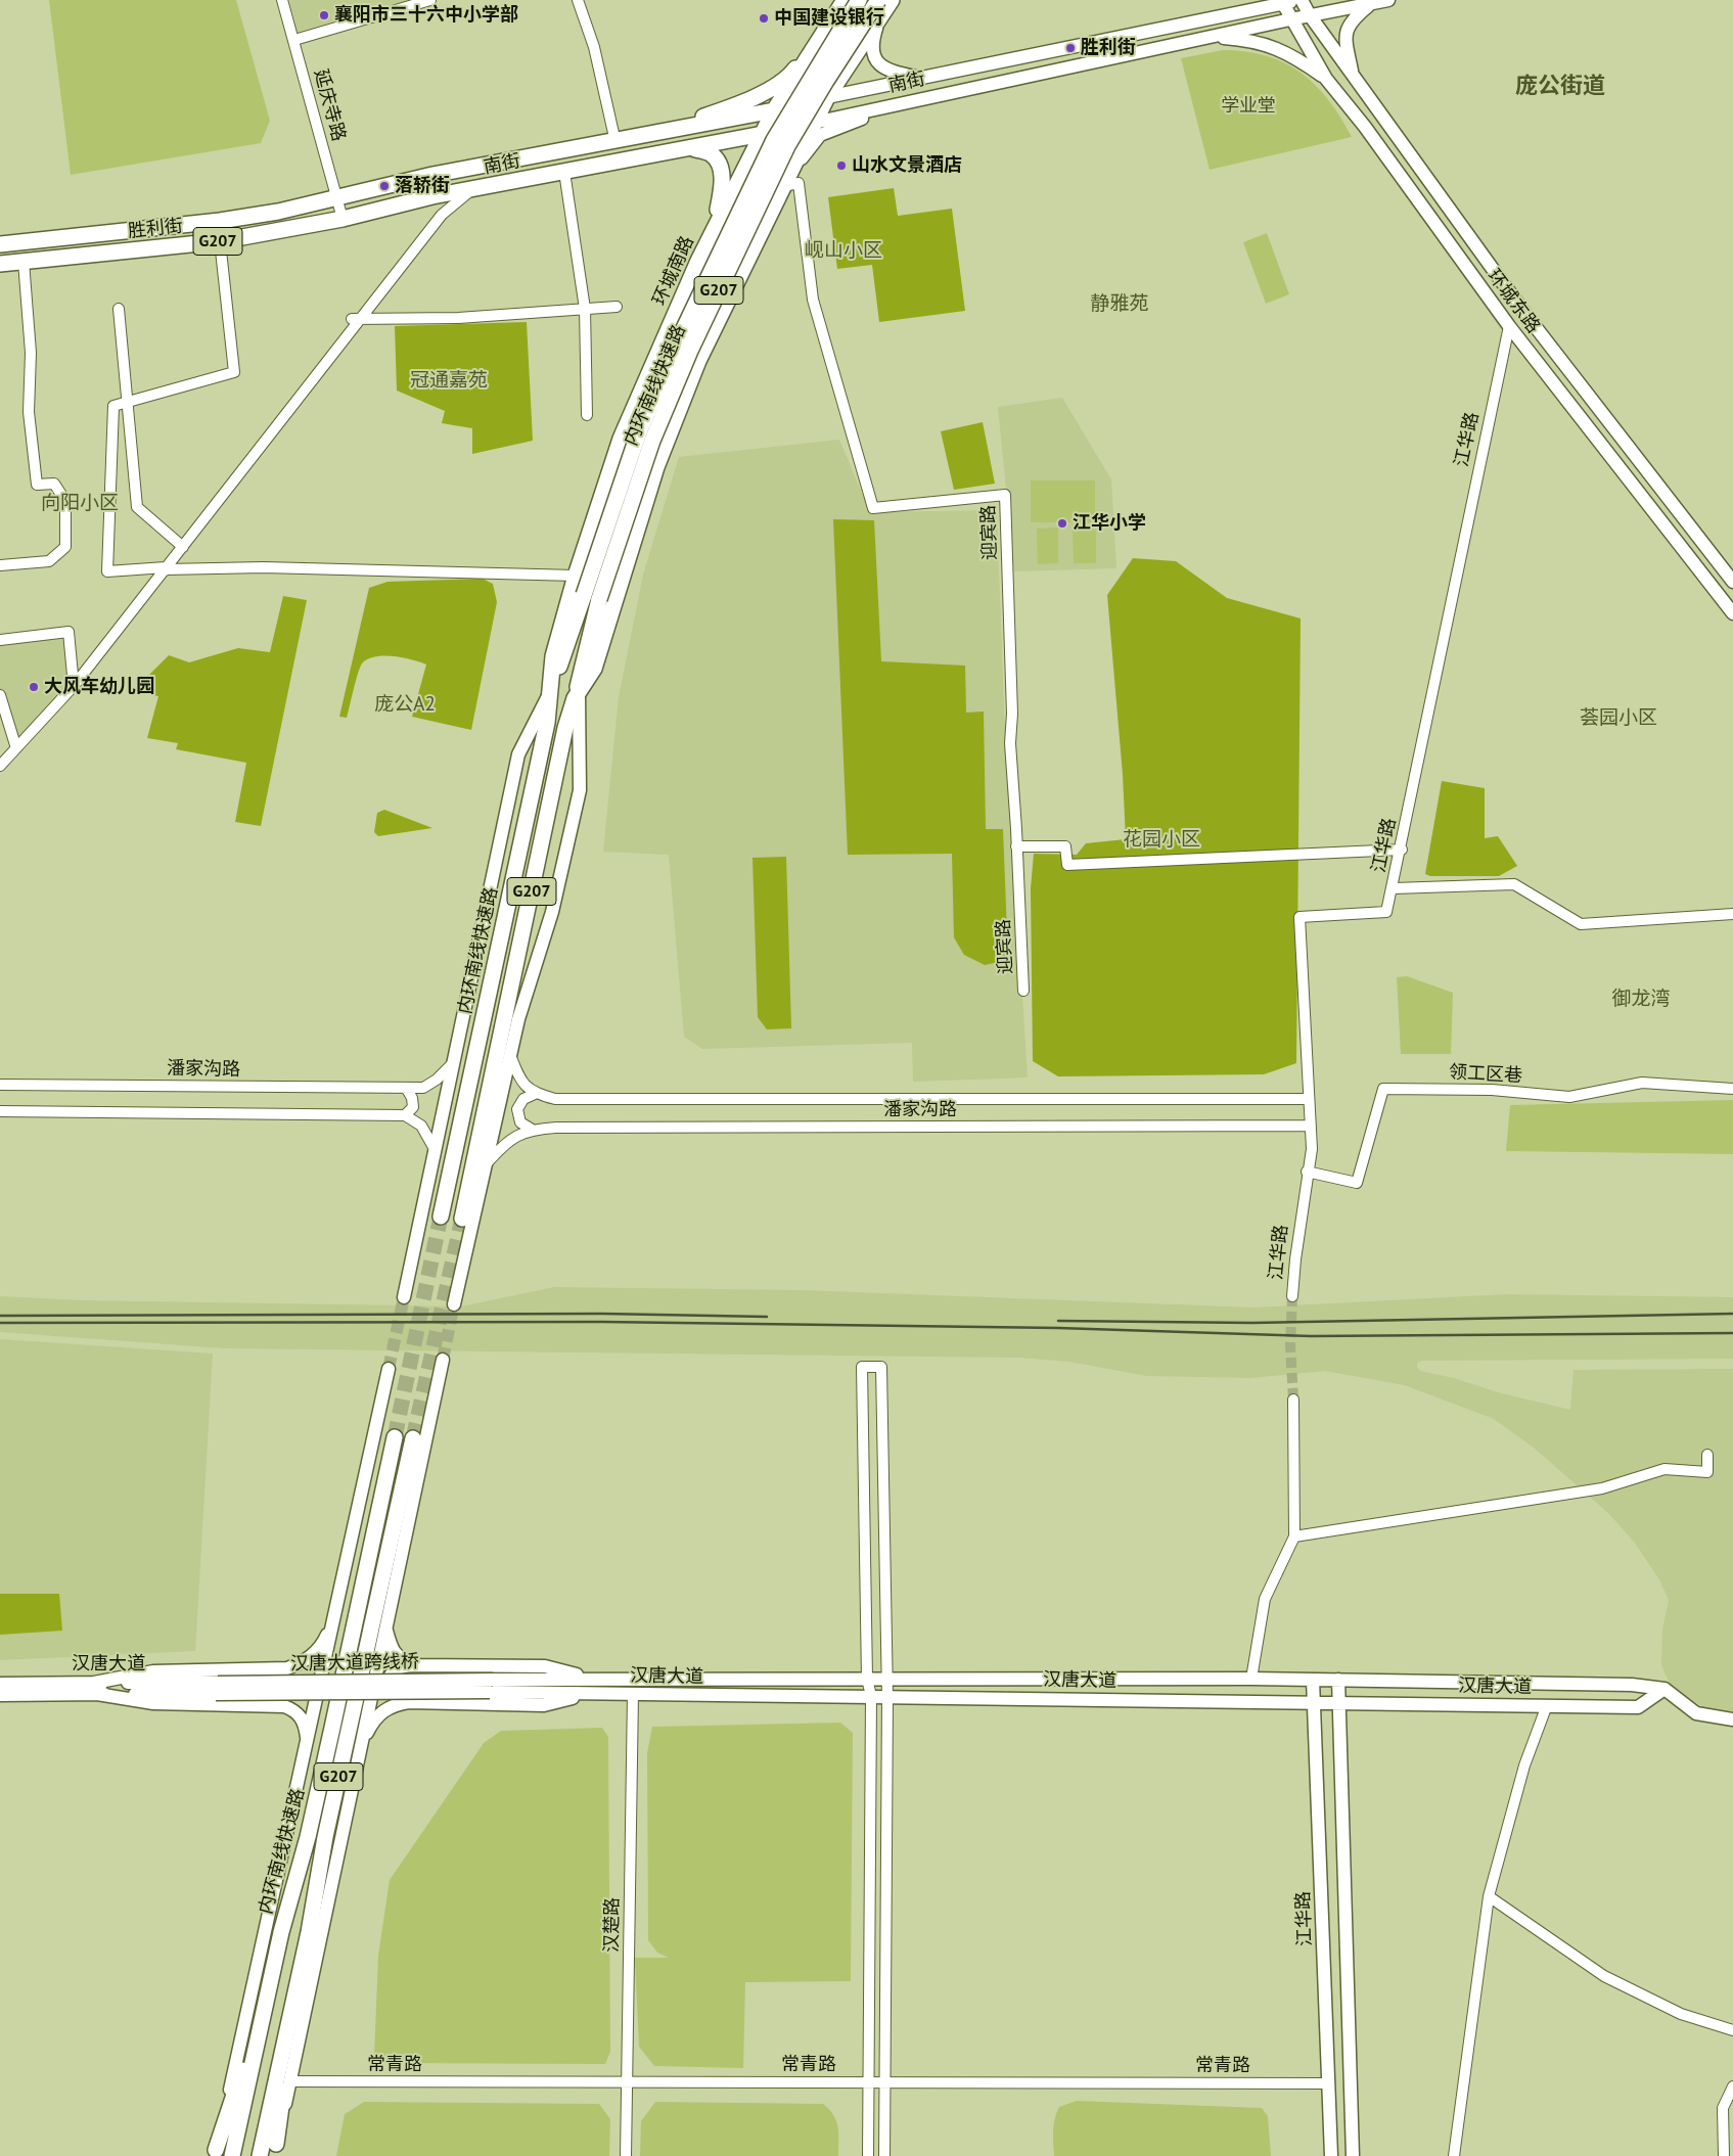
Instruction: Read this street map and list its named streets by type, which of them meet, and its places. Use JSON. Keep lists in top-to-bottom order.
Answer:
{
  "streets": {
    "highway": [
      "南街",
      "胜利街",
      "G207",
      "环城南路",
      "内环南线快速路"
    ],
    "main road": [
      "环城东路",
      "江华路",
      "汉唐大道跨线桥",
      "汉唐大道"
    ],
    "street": [
      "延庆寺路",
      "迎宾路",
      "潘家沟路",
      "领工区巷",
      "汉楚路",
      "常青路"
    ]
  },
  "crossings": [
    ["南街", "延庆寺路"],
    ["南街", "胜利街"],
    ["南街", "环城南路"],
    ["南街", "环城东路"],
    ["延庆寺路", "胜利街"],
    ["环城南路", "内环南线快速路"],
    ["环城东路", "江华路"],
    ["内环南线快速路", "迎宾路"],
    ["江华路", "潘家沟路"],
    ["江华路", "领工区巷"],
    ["江华路", "汉唐大道"],
    ["江华路", "常青路"],
    ["汉唐大道跨线桥", "汉唐大道"],
    ["汉唐大道", "汉楚路"],
    ["汉楚路", "常青路"]
  ],
  "districts": [
    "庞公街道",
    "岘山小区",
    "静雅苑",
    "冠通嘉苑",
    "向阳小区",
    "庞公A2",
    "荟园小区",
    "花园小区",
    "御龙湾"
  ],
  "parks": ["学业堂"],
  "places": [
    "襄阳市三十六中小学部",
    "中国建设银行",
    "胜利街",
    "山水文景酒店",
    "落轿街",
    "江华小学",
    "大风车幼儿园"
  ]
}
